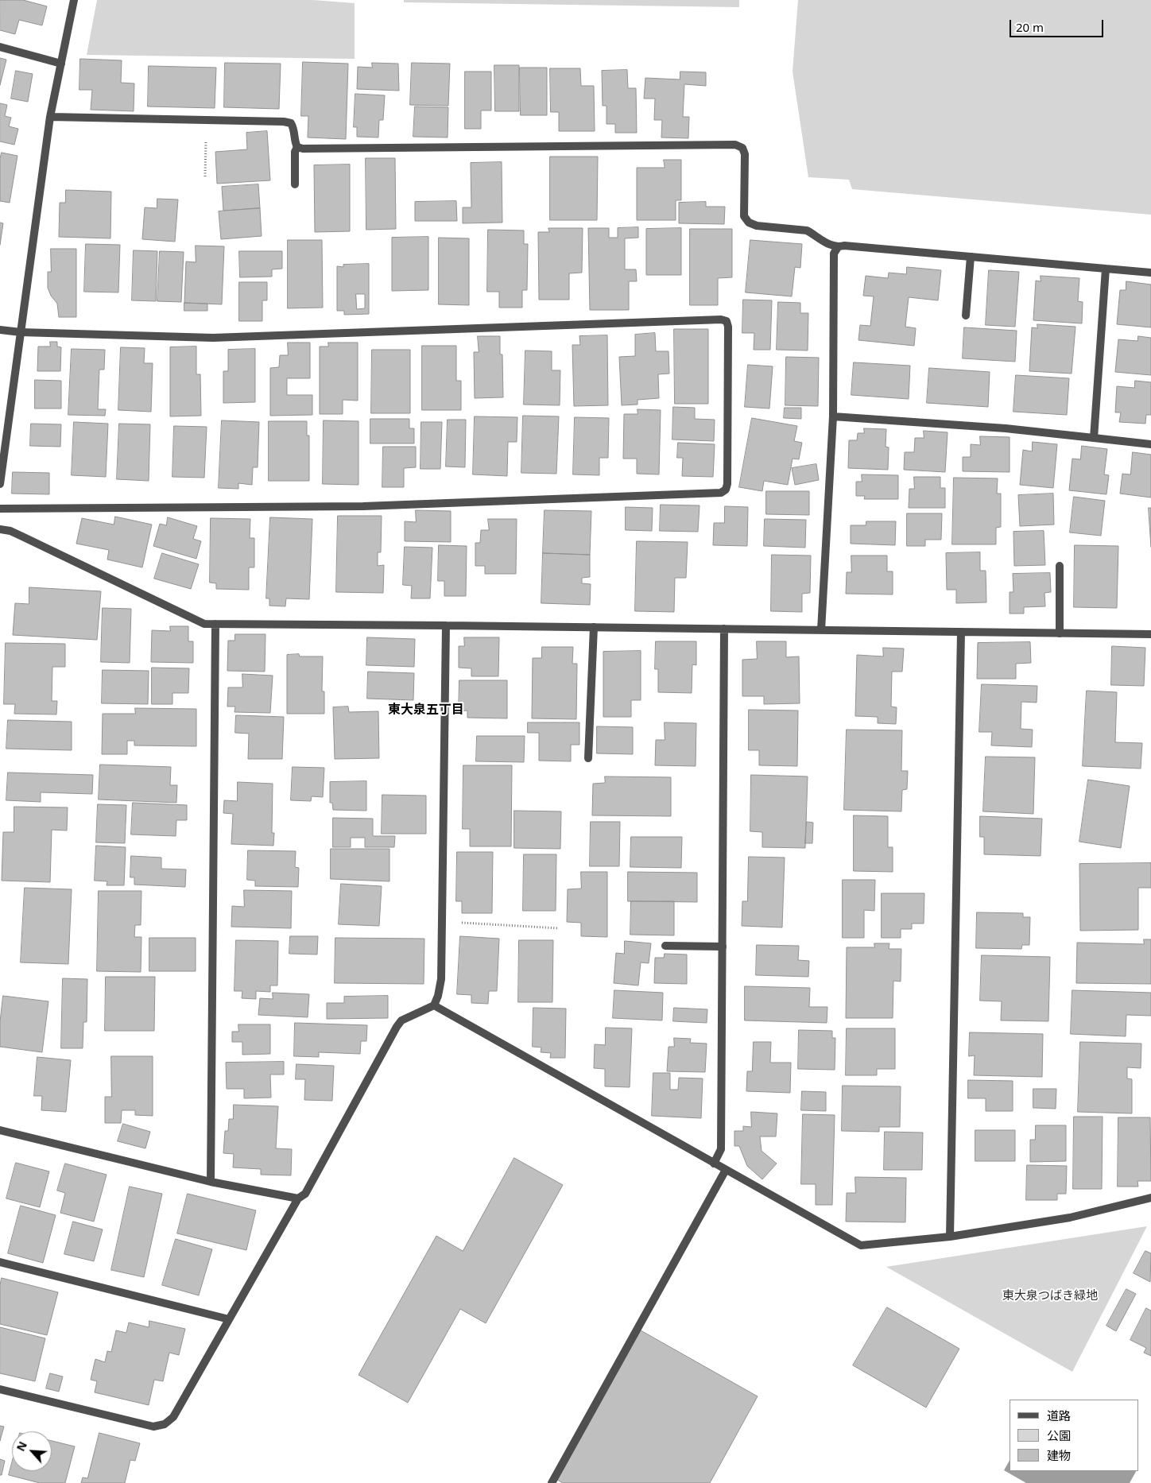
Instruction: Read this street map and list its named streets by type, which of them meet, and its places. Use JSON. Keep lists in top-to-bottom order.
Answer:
{
  "districts": ["東大泉五丁目"],
  "parks": ["東大泉つばき緑地"],
  "legend": ["道路", "公園", "建物"],
  "scale_bar": "20 m",
  "north": "top left"
}
